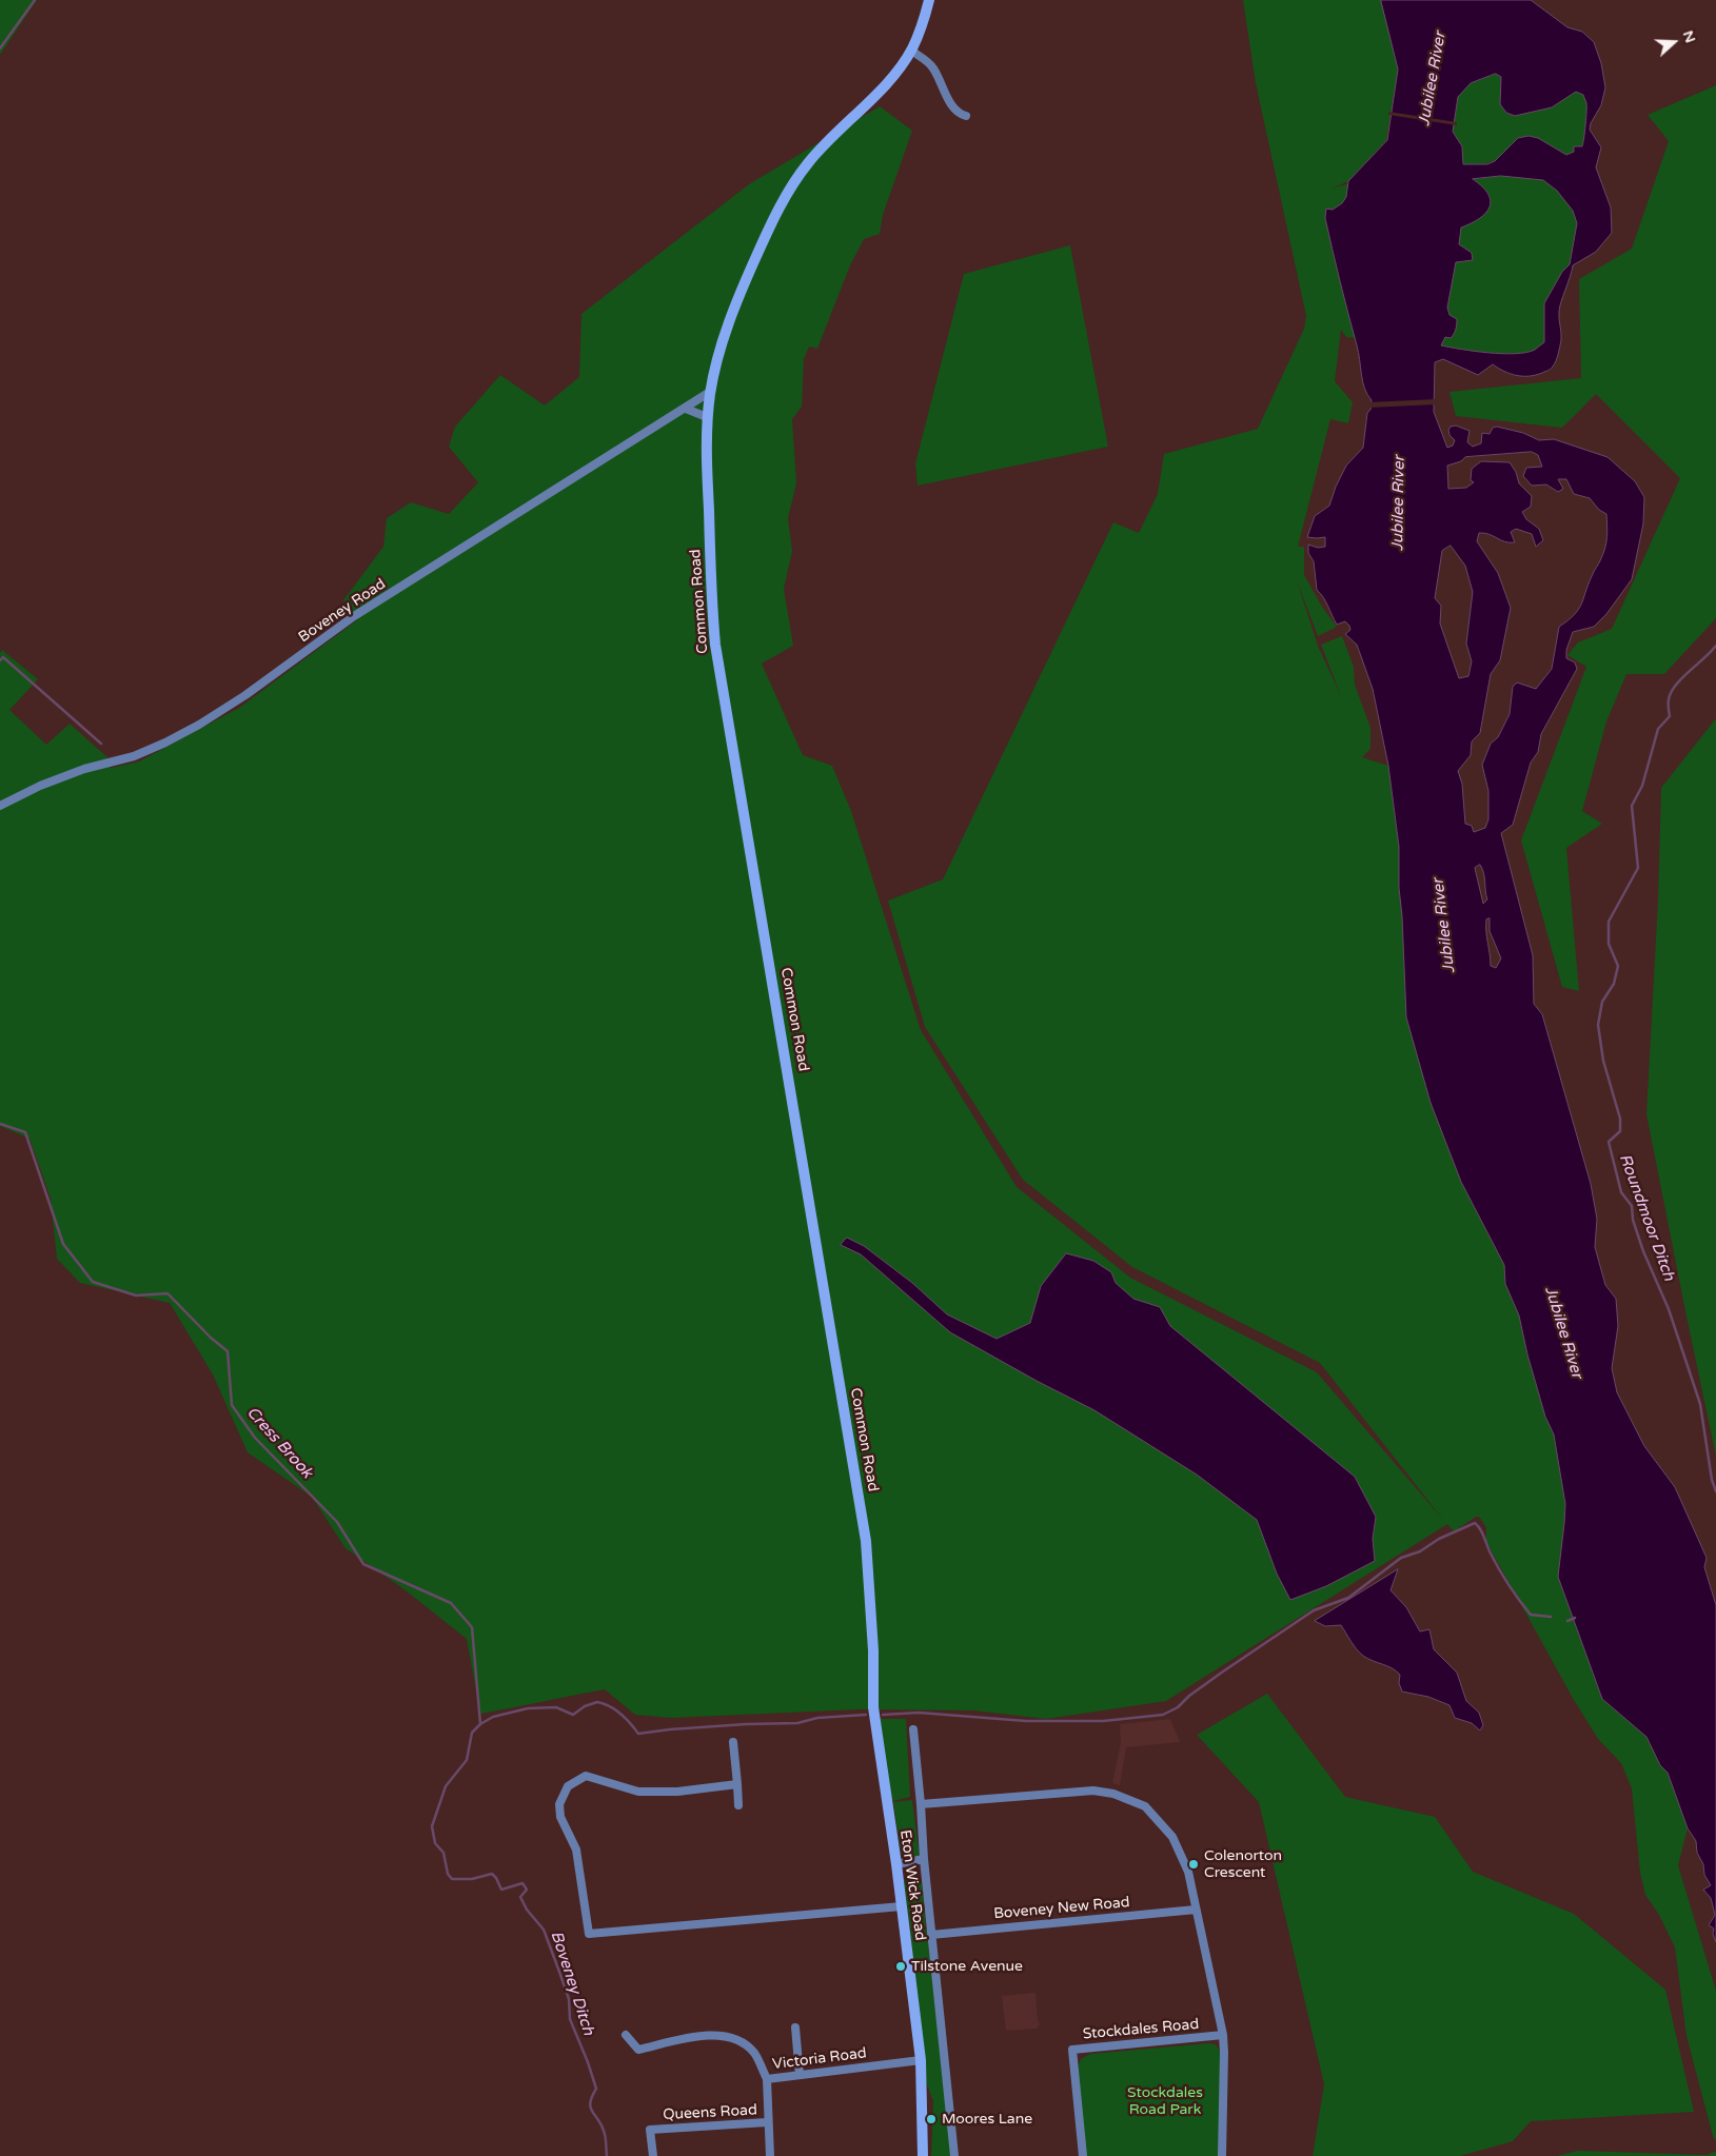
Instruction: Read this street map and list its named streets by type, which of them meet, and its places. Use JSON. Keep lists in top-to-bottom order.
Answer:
{
  "streets": {
    "main road": ["Common Road", "Eton Wick Road"],
    "street": [
      "Boveney Road",
      "Boveney New Road",
      "Stockdales Road",
      "Victoria Road",
      "Queens Road"
    ]
  },
  "crossings": [
    ["Common Road", "Boveney Road"],
    ["Common Road", "Eton Wick Road"],
    ["Eton Wick Road", "Victoria Road"],
    ["Victoria Road", "Queens Road"]
  ],
  "water": [
    "Jubilee River",
    "Roundmoor Ditch",
    "Cress Brook",
    "Boveney Ditch"
  ],
  "parks": ["Stockdales Road Park"],
  "places": ["Colenorton Crescent", "Tilstone Avenue", "Moores Lane"],
  "north": "right"
}
